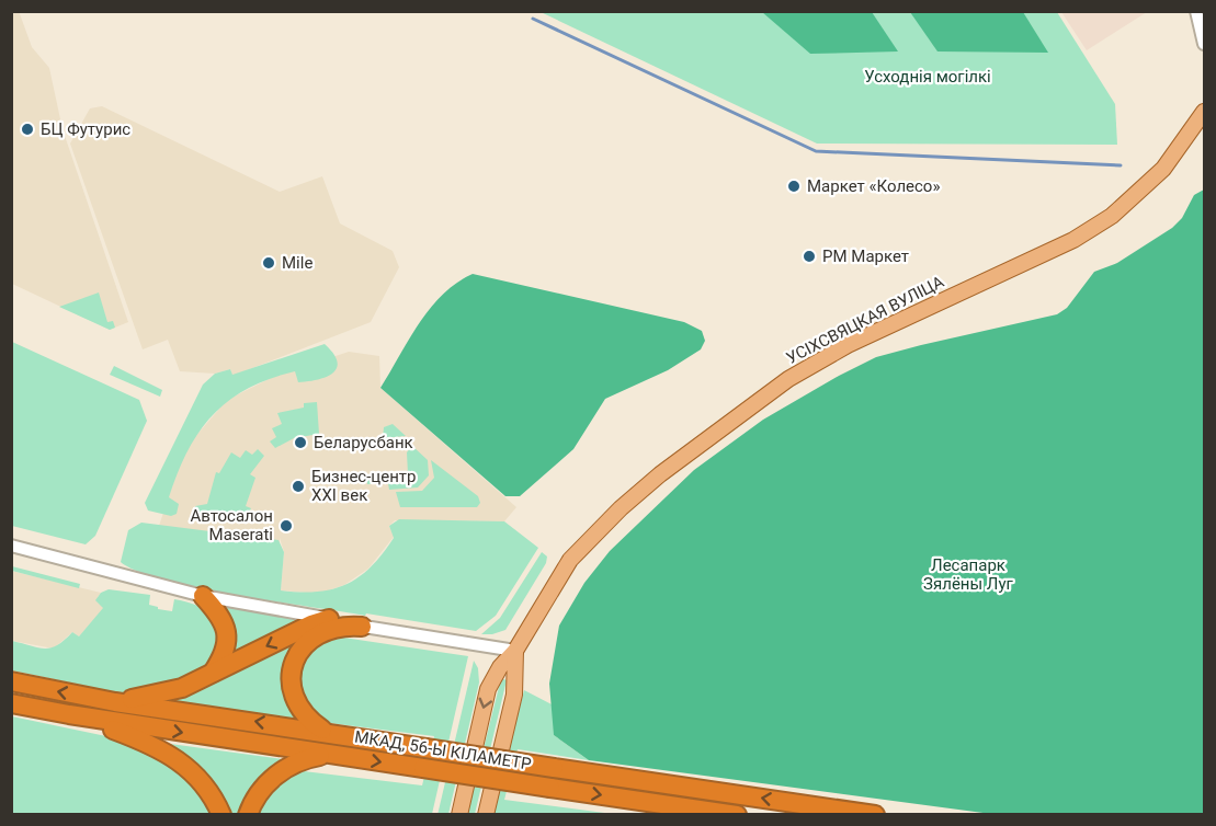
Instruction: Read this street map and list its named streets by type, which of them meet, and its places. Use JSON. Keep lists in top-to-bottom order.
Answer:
{
  "streets": {
    "highway": ["МКАД, 56-Ы КІЛАМЕТР"],
    "main road": ["УСІХСВЯЦКАЯ ВУЛІЦА"]
  },
  "parks": ["Усходнія могілкі", "Лесапарк Зялёны Луг"],
  "places": [
    "БЦ Футурис",
    "Маркет «Колесо»",
    "РМ Маркет",
    "Mile",
    "Беларусбанк",
    "Бизнес-центр XXI век",
    "Автосалон Maserati"
  ]
}
